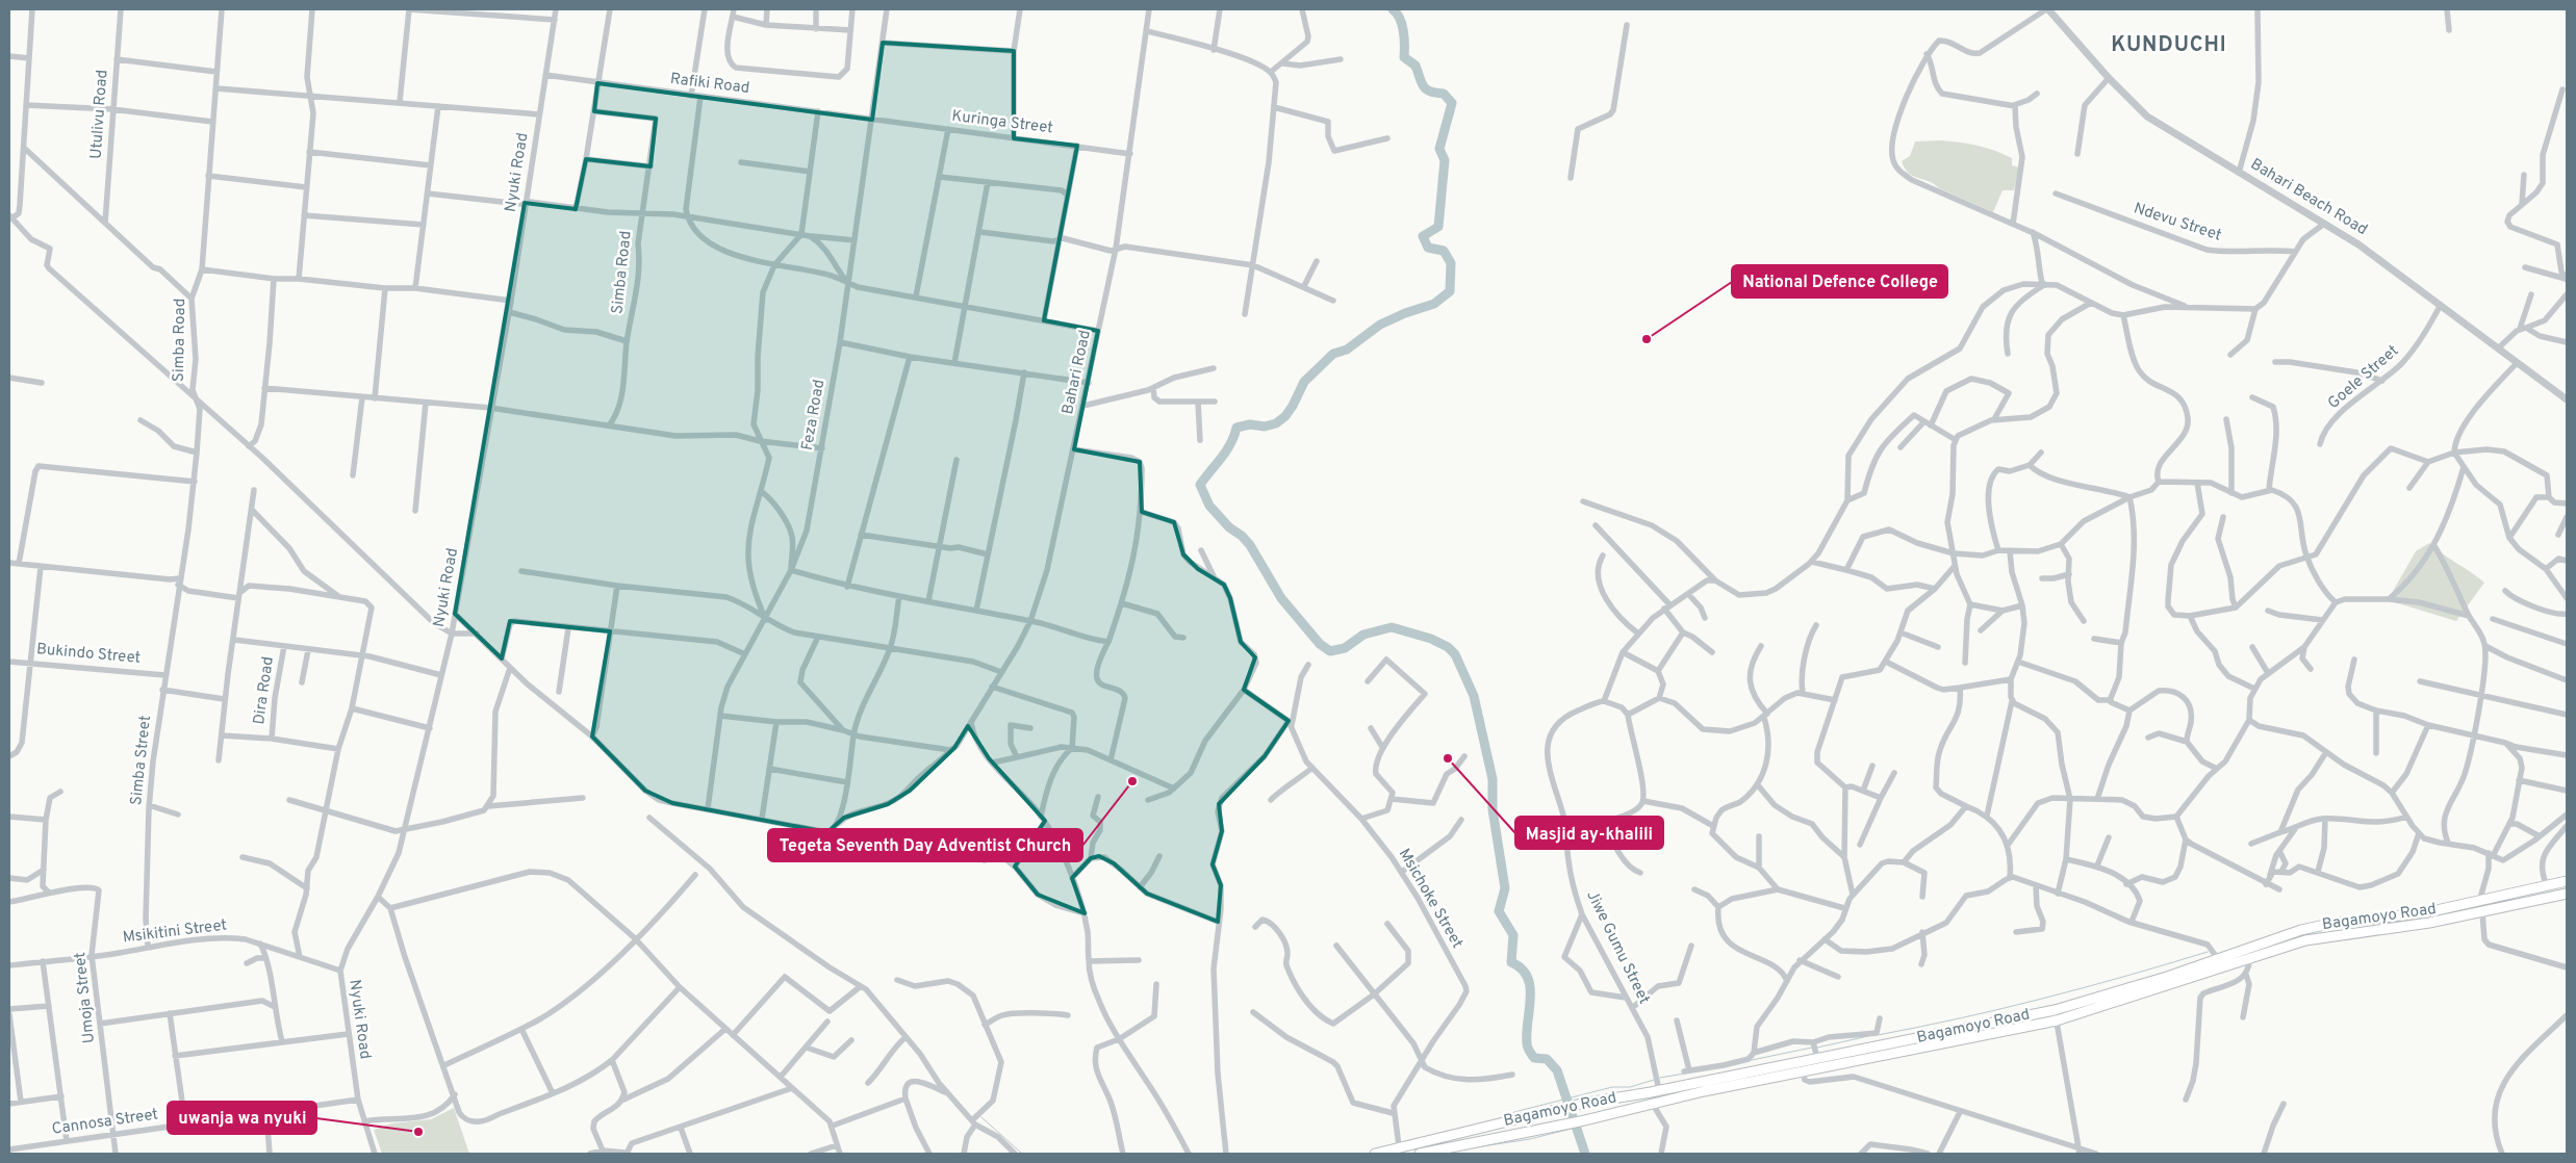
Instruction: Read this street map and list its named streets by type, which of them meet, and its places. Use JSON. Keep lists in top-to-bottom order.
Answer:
{
  "streets": {
    "highway": ["Bagamoyo Road"],
    "street": [
      "Rafiki Road",
      "Utulivu Road",
      "Kuringa Street",
      "Nyuki Road",
      "Bahari Beach Road",
      "Ndevu Street",
      "Simba Road",
      "Bahari Road",
      "Goele Street",
      "Feza Road",
      "Bukindo Street",
      "Dira Road",
      "Simba Street",
      "Msichoke Street",
      "Msikitini Street",
      "Jiwe Gumu Street",
      "Umoja Street",
      "Cannosa Street"
    ]
  },
  "crossings": [
    ["Rafiki Road", "Kuringa Street"],
    ["Rafiki Road", "Nyuki Road"],
    ["Rafiki Road", "Feza Road"],
    ["Kuringa Street", "Bahari Road"],
    ["Kuringa Street", "Feza Road"],
    ["Nyuki Road", "Msikitini Street"],
    ["Nyuki Road", "Cannosa Street"],
    ["Bahari Beach Road", "Goele Street"],
    ["Simba Road", "Simba Street"],
    ["Bukindo Street", "Simba Street"],
    ["Simba Street", "Msikitini Street"],
    ["Bagamoyo Road", "Jiwe Gumu Street"],
    ["Msikitini Street", "Umoja Street"],
    ["Umoja Street", "Cannosa Street"]
  ],
  "districts": ["KUNDUCHI"],
  "places": [
    "National Defence College",
    "Masjid ay-khalili",
    "Tegeta Seventh Day Adventist Church",
    "uwanja wa nyuki"
  ]
}
